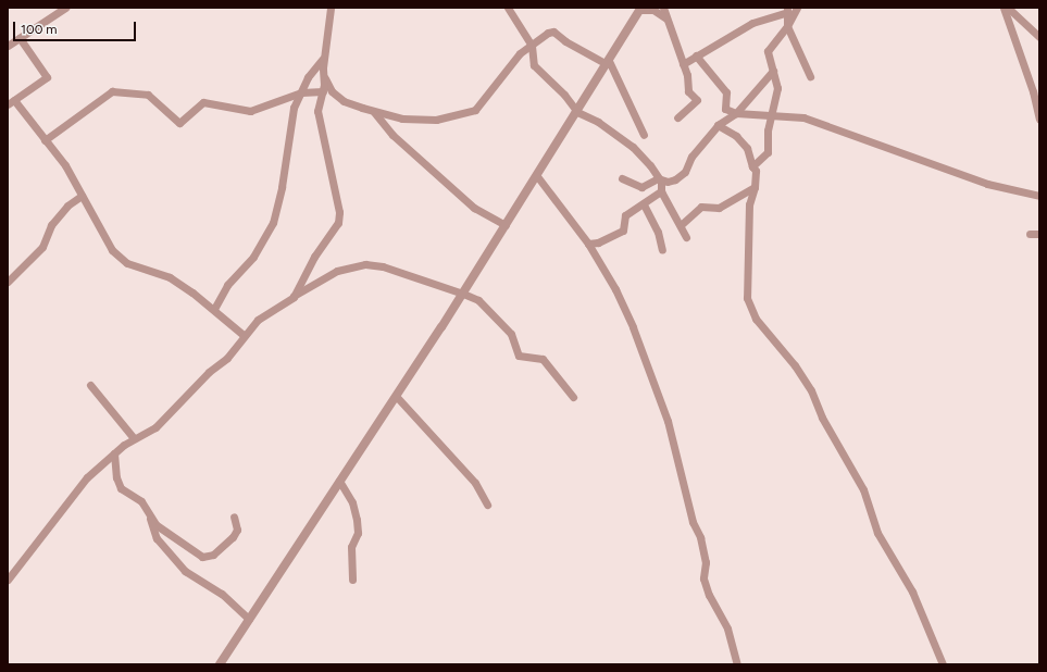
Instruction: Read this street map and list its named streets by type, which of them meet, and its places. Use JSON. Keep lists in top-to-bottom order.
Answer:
{
  "scale_bar": "100 m"
}
